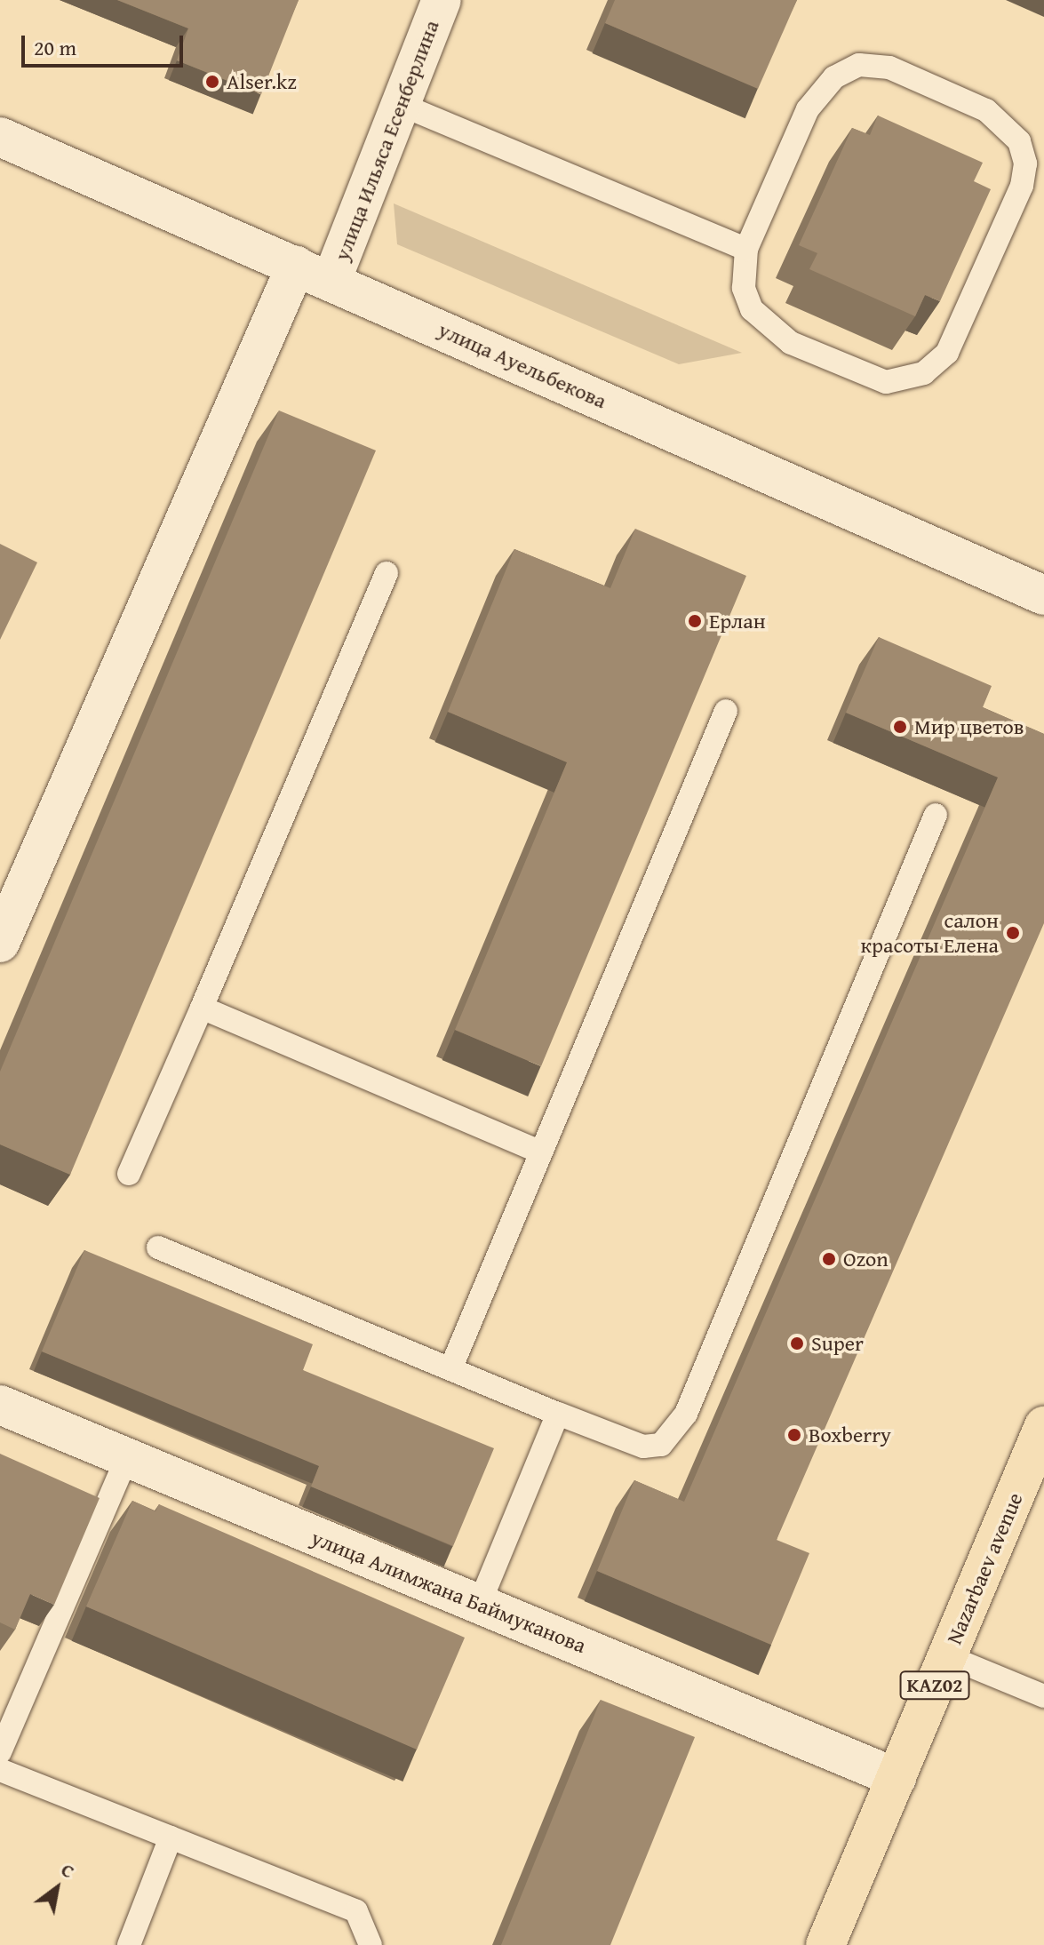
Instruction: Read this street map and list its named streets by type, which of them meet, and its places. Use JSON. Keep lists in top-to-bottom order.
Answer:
{
  "streets": {
    "highway": ["Nazarbaev avenue", "KАZ02"],
    "street": ["улица Ильяса Есенберлина", "улица Ауельбекова", "улица Алимжана Баймуканова"]
  },
  "crossings": [
    ["улица Ильяса Есенберлина", "улица Ауельбекова"],
    ["Nazarbaev avenue", "улица Алимжана Баймуканова"]
  ],
  "places": [
    "Alser.kz",
    "Ерлан",
    "Мир цветов",
    "салон красоты Елена",
    "Ozon",
    "Super",
    "Boxberry"
  ],
  "scale_bar": "20 m",
  "north": "top right"
}
